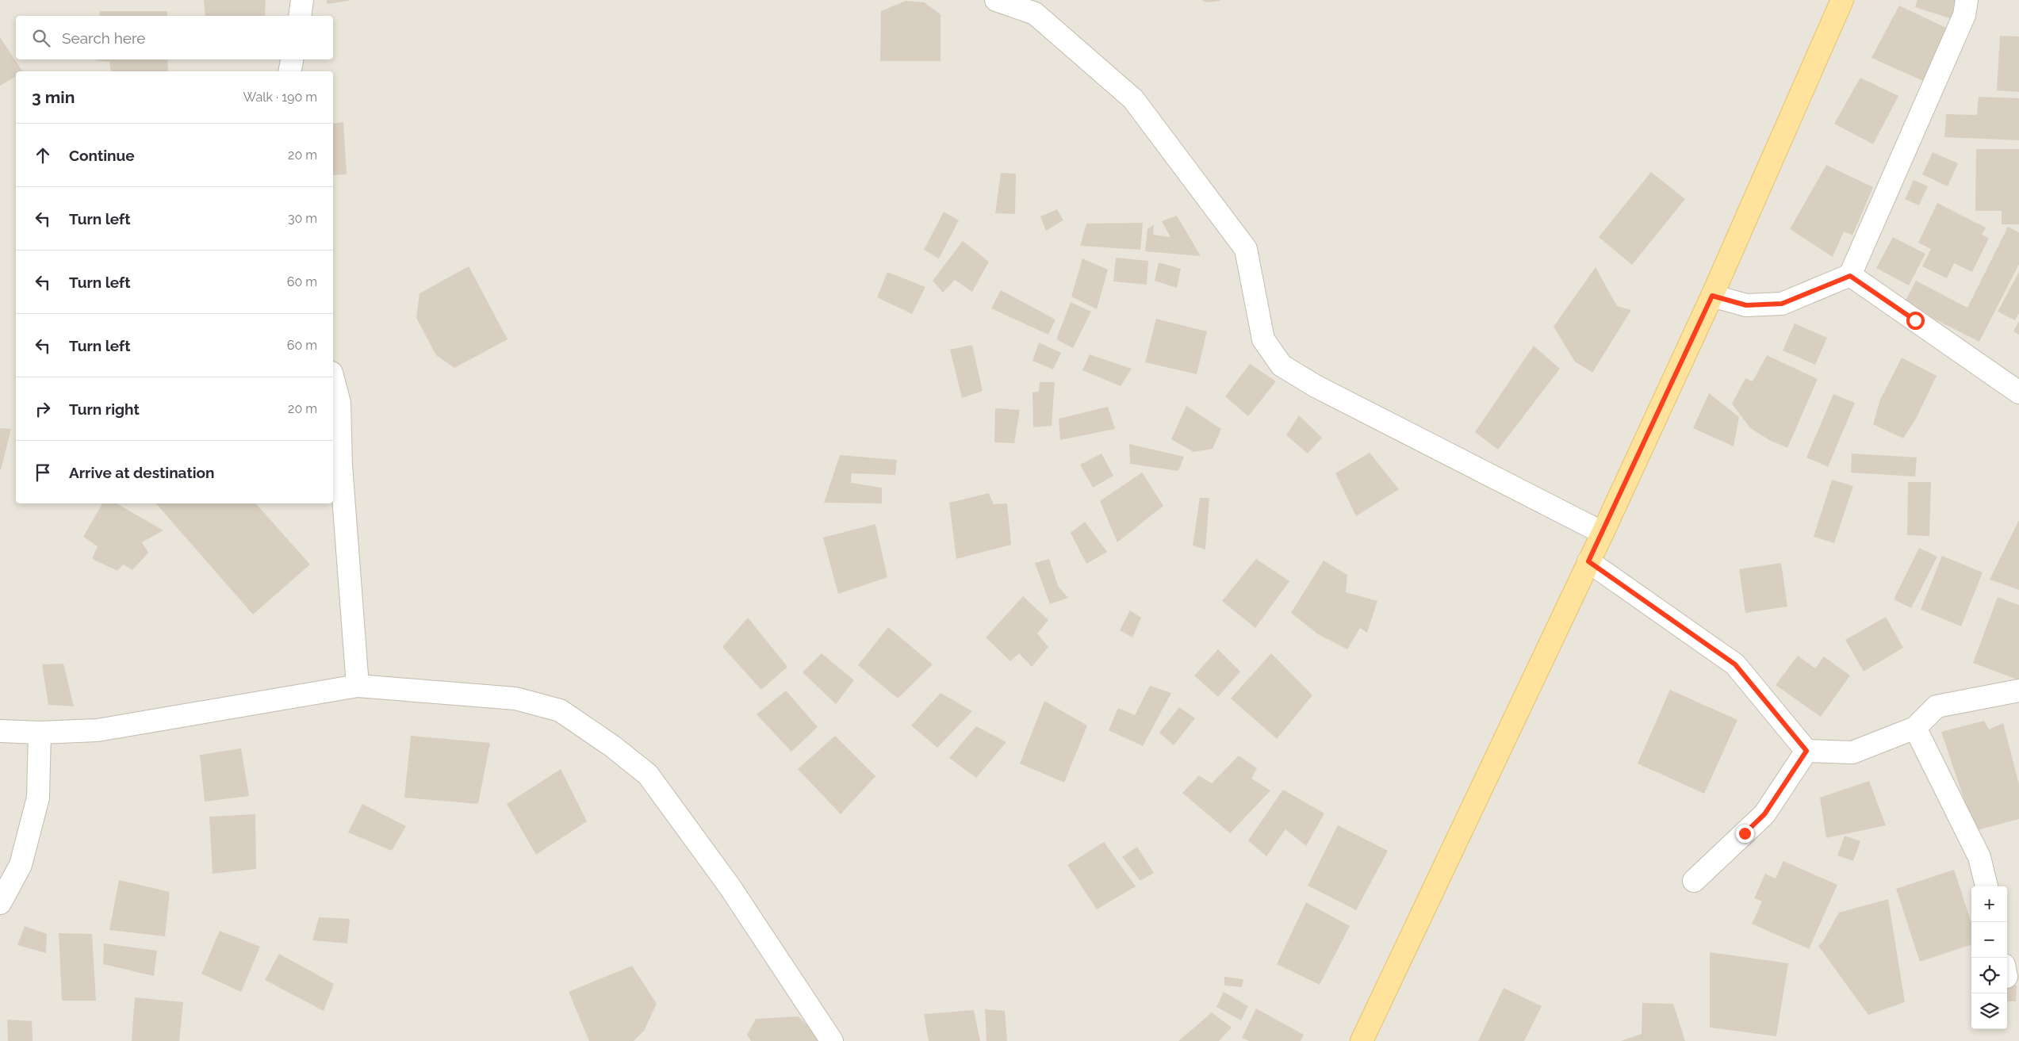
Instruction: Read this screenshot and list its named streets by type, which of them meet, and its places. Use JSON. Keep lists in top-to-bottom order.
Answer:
{
  "page": {
    "search": "Search here",
    "heading": ["3 min", "Walk · 190 m"],
    "list": [
      ["Continue", "20 m"],
      ["Turn left", "30 m"],
      ["Turn left", "60 m"],
      ["Turn left", "60 m"],
      ["Turn right", "20 m"],
      "Arrive at destination"
    ],
    "map_buttons": ["+", "−"]
  }
}
